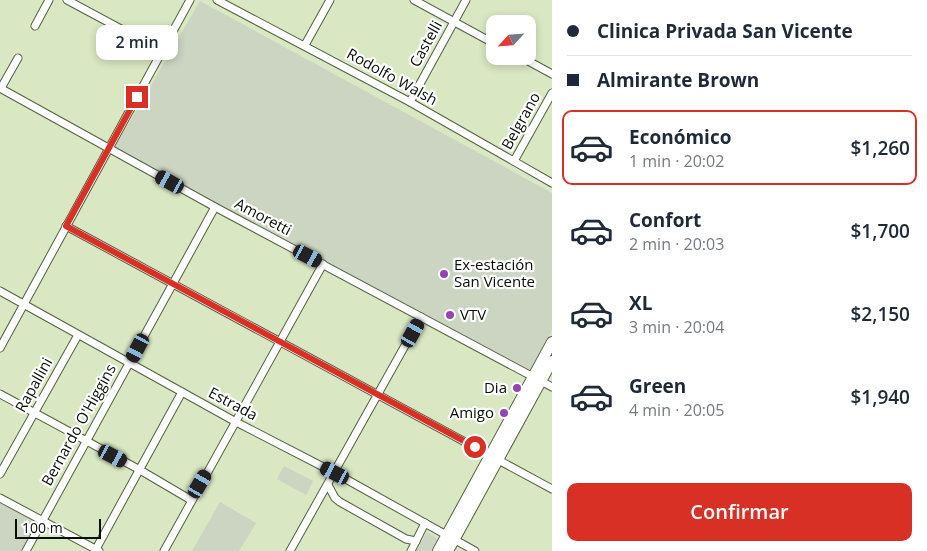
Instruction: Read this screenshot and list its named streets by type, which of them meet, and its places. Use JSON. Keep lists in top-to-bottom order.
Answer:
{
  "streets": {
    "street": [
      "Castelli",
      "Rodolfo Walsh",
      "Belgrano",
      "Amoretti",
      "Rapallini",
      "Estrada",
      "Bernardo O'Higgins"
    ]
  },
  "crossings": [
    ["Castelli", "Rodolfo Walsh"],
    ["Rodolfo Walsh", "Belgrano"],
    ["Amoretti", "Bernardo O'Higgins"],
    ["Rapallini", "Estrada"],
    ["Estrada", "Bernardo O'Higgins"]
  ],
  "places": [
    "Ex-estación San Vicente",
    "VTV",
    "Dia",
    "Amigo"
  ],
  "scale_bar": "100 m",
  "north": "bottom left",
  "page": {
    "banner": ["Clinica Privada San Vicente", "Almirante Brown"],
    "bubble": "2 min",
    "list": [
      {
        "name": "Económico",
        "note": "1 min · 20:02",
        "value": "$1,260"
      },
      {
        "name": "Confort",
        "note": "2 min · 20:03",
        "value": "$1,700"
      },
      {
        "name": "XL",
        "note": "3 min · 20:04",
        "value": "$2,150"
      },
      {
        "name": "Green",
        "note": "4 min · 20:05",
        "value": "$1,940"
      }
    ],
    "buttons": "Confirmar",
    "scale": "100 m"
  }
}
